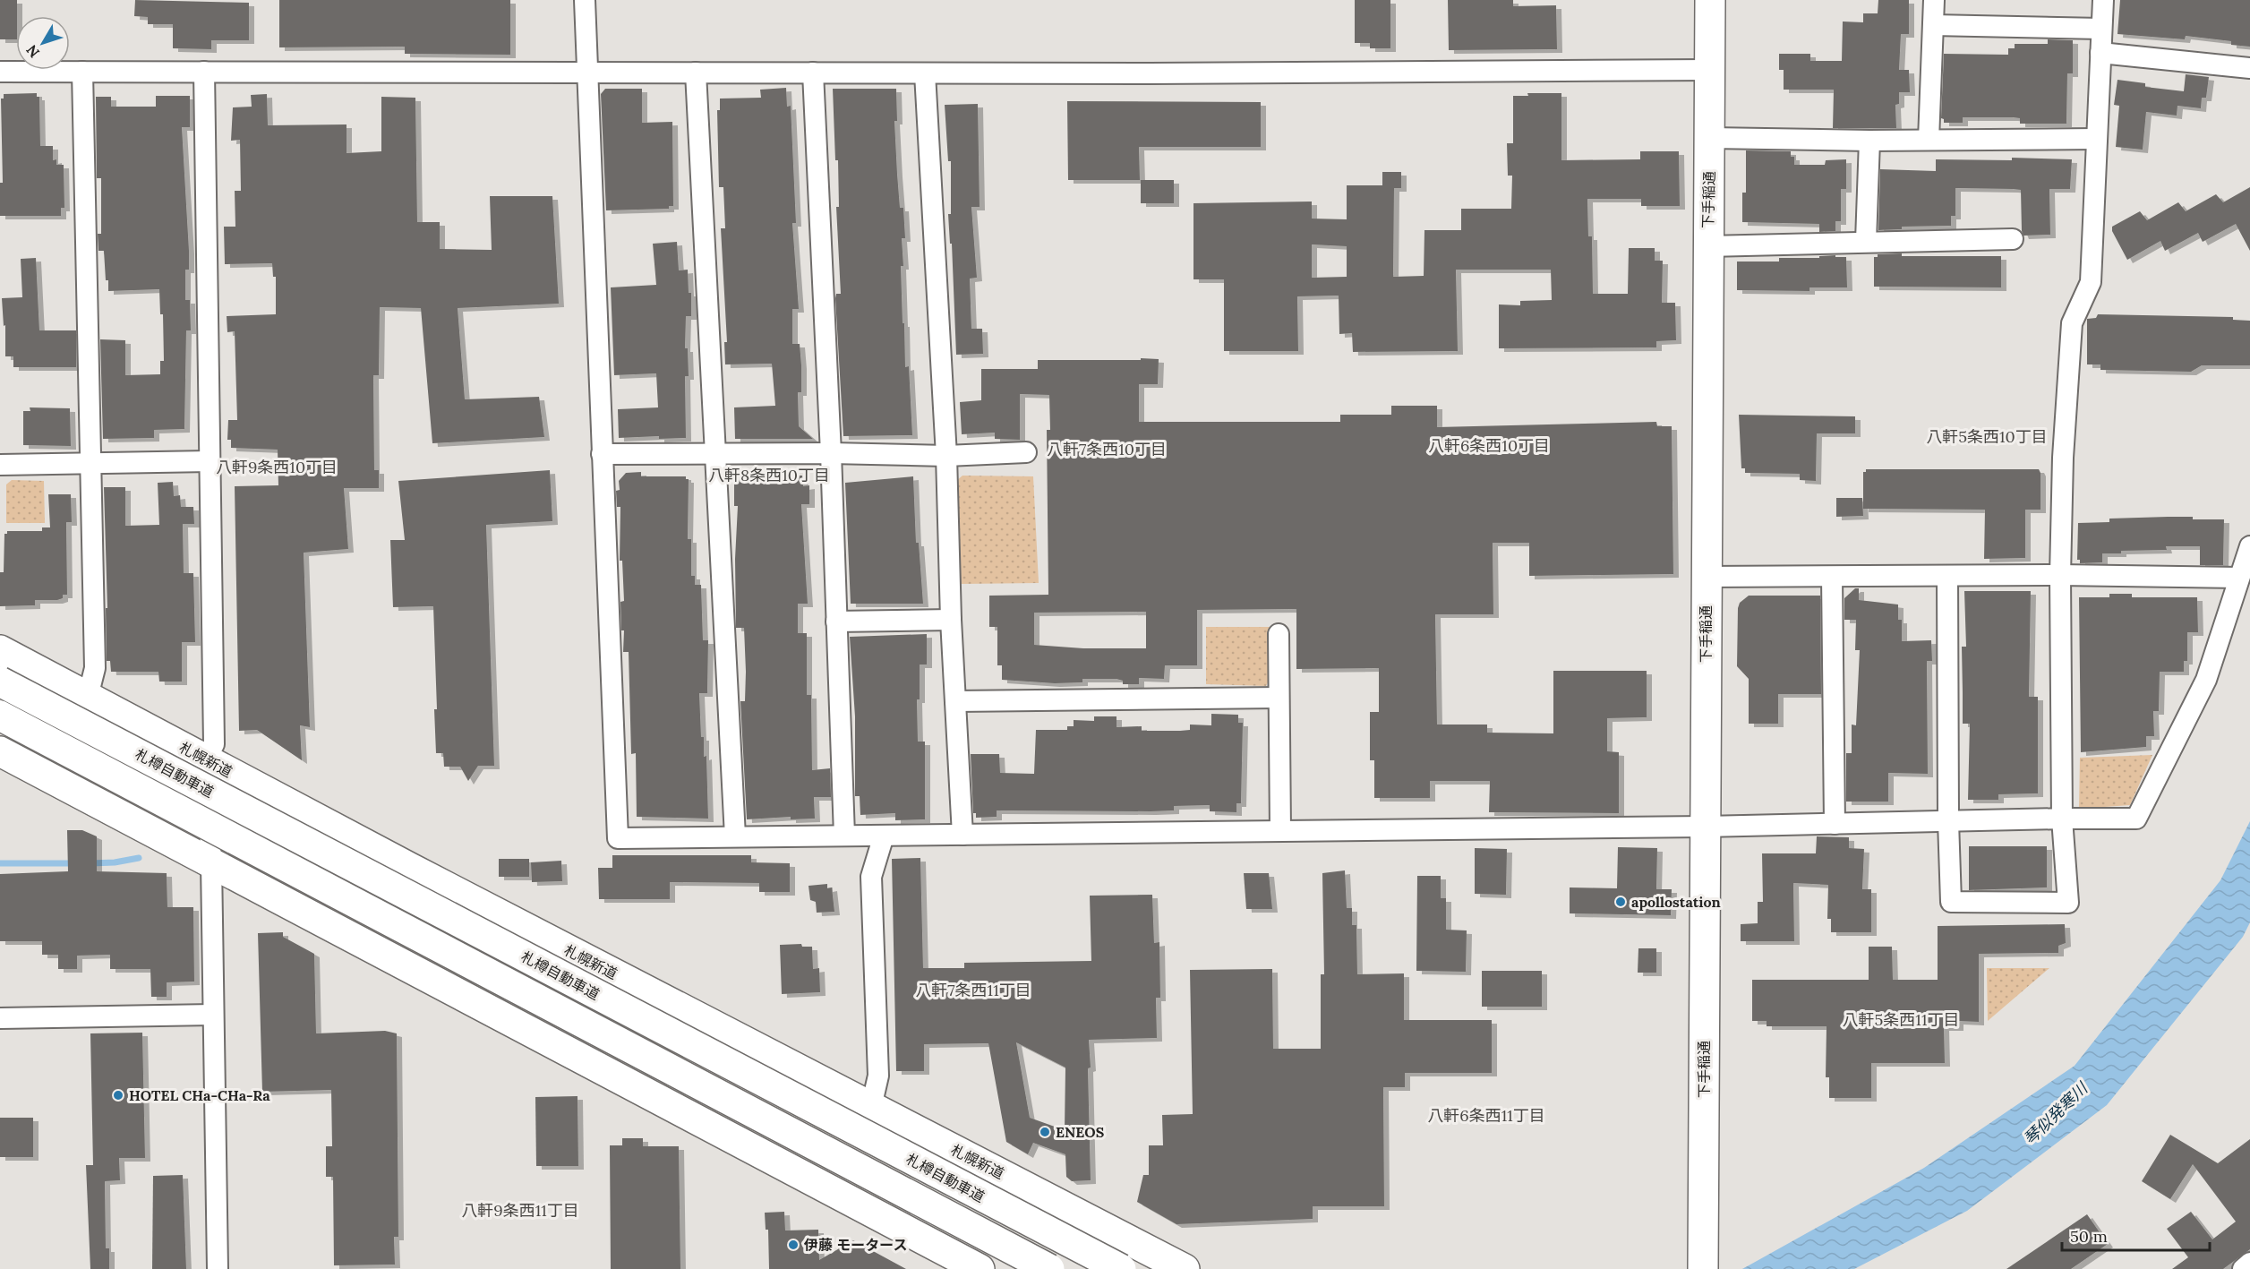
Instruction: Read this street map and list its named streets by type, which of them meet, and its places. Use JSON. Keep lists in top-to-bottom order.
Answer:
{
  "streets": {
    "main road": ["下手稲通", "札幌新道", "札樽自動車道"]
  },
  "districts": [
    "八軒5条西10丁目",
    "八軒6条西10丁目",
    "八軒7条西10丁目",
    "八軒9条西10丁目",
    "八軒8条西10丁目",
    "八軒7条西11丁目",
    "八軒5条西11丁目",
    "八軒6条西11丁目",
    "八軒9条西11丁目"
  ],
  "water": ["琴似発寒川"],
  "places": [
    "apollostation",
    "HOTEL CHa-CHa-Ra",
    "ENEOS",
    "伊藤 モータース"
  ],
  "scale_bar": "50 m",
  "north": "bottom left"
}
